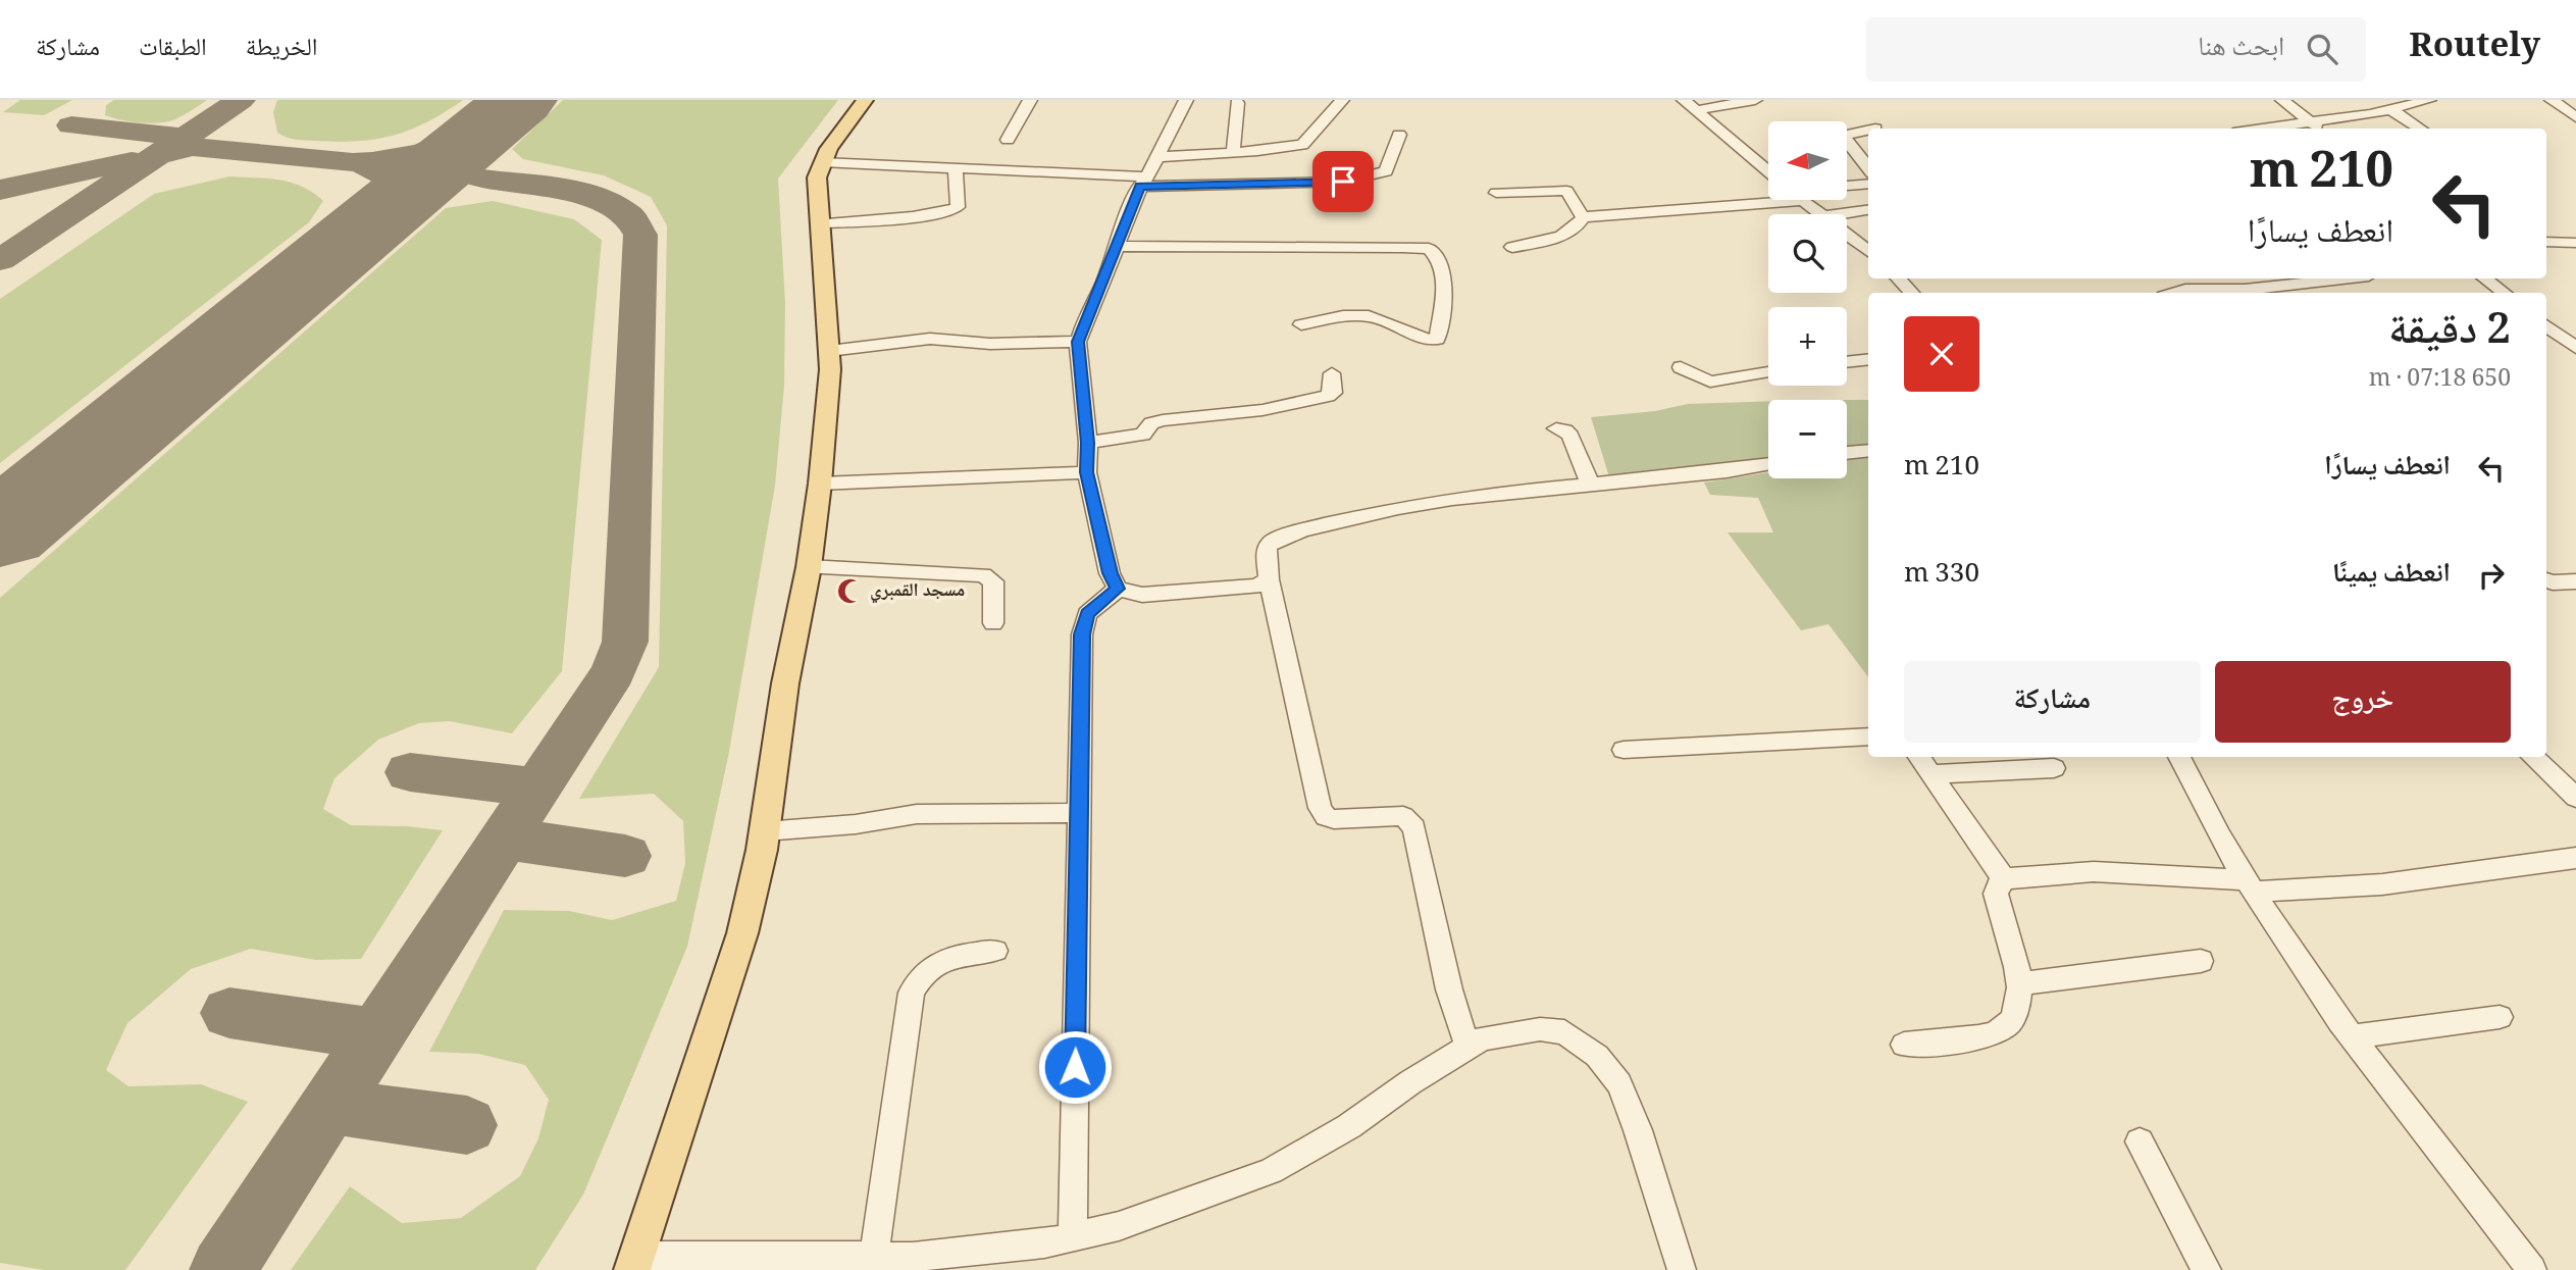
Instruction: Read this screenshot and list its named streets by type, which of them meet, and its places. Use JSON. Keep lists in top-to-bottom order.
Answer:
{
  "places": {
    "mosque": ["مسجد القمبري"]
  },
  "north": "left",
  "page": {
    "header": "Routely",
    "search": "ابحث هنا",
    "nav": ["الخريطة", "الطبقات", "مشاركة"],
    "map_buttons": ["+", "−"],
    "turn": ["210 m", "انعطف يسارًا"],
    "heading": ["2 دقيقة", "650 m · 07:18"],
    "list": [
      {
        "name": "انعطف يسارًا",
        "value": "210 m"
      },
      {
        "name": "انعطف يمينًا",
        "value": "330 m"
      }
    ],
    "buttons": ["خروج", "مشاركة"]
  }
}
